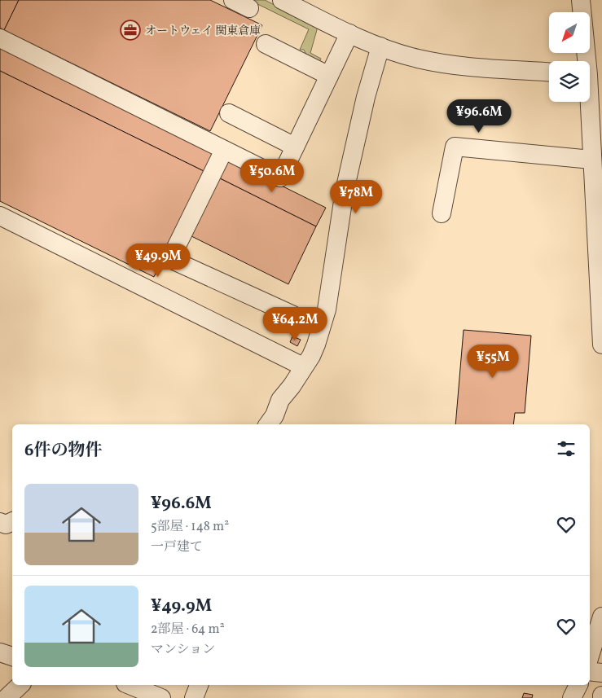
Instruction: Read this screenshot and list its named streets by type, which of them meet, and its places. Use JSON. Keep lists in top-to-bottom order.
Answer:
{
  "places": {
    "office": ["オートウェイ 関東倉庫"]
  },
  "north": "bottom left",
  "page": {
    "price": [
      "¥96.6M",
      "¥50.6M",
      "¥78M",
      "¥49.9M",
      "¥64.2M",
      "¥55M"
    ],
    "heading": "6件の物件",
    "list": [
      {
        "name": "¥96.6M",
        "note": "5部屋 · 148 m² · 一戸建て"
      },
      {
        "name": "¥49.9M",
        "note": "2部屋 · 64 m² · マンション"
      }
    ]
  }
}
